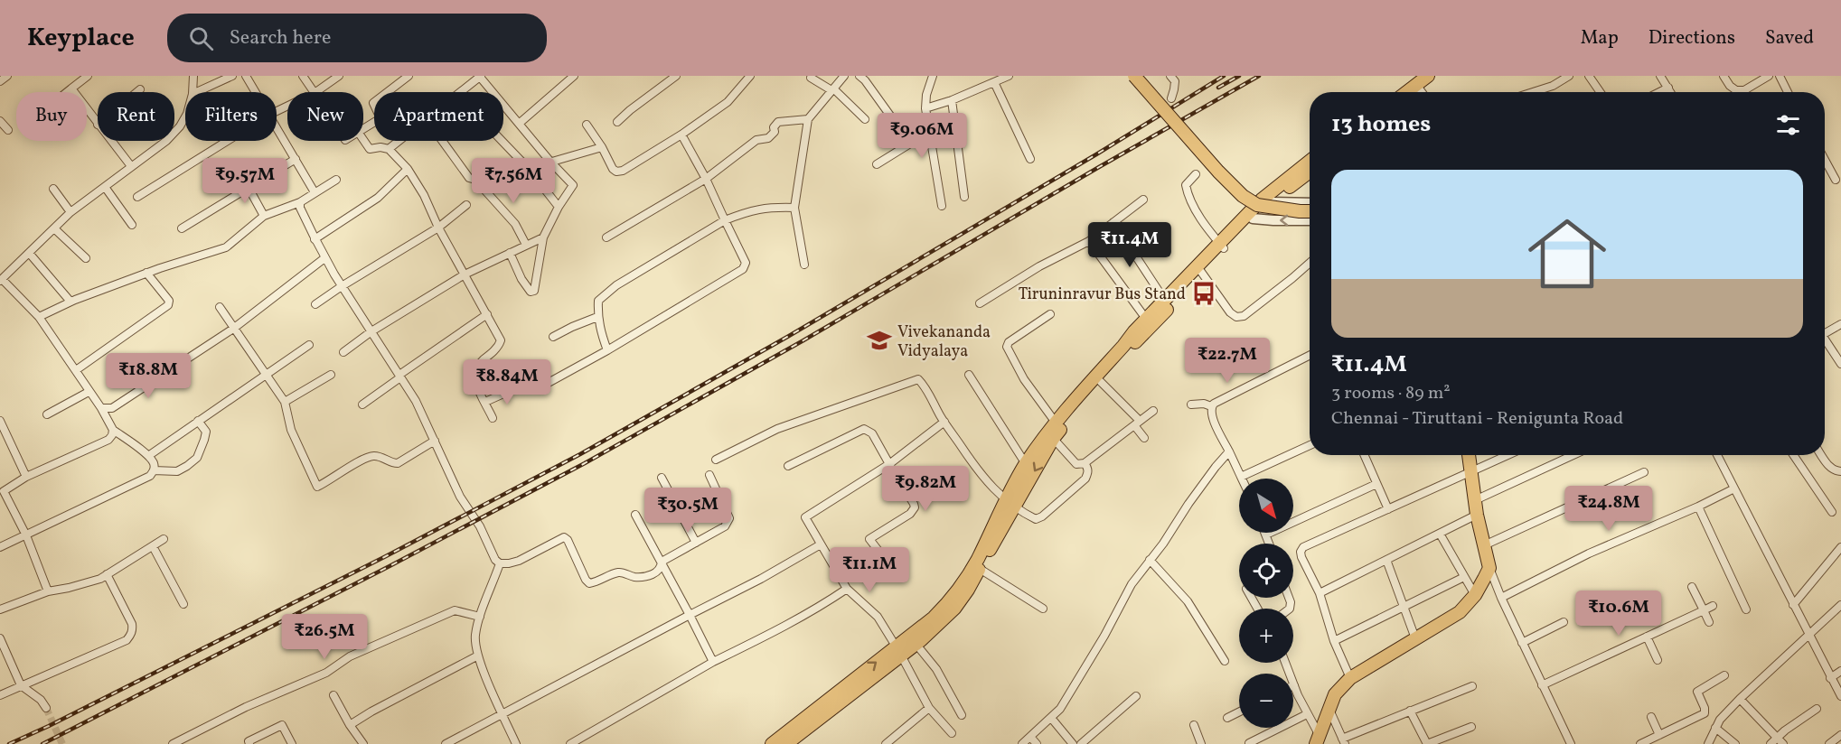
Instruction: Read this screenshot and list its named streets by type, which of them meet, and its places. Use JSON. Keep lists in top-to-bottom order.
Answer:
{
  "places": {
    "bus stop": ["Tiruninravur Bus Stand"],
    "school or university": ["Vivekananda Vidyalaya"]
  },
  "north": "bottom right",
  "page": {
    "header": "Keyplace",
    "search": "Search here",
    "nav": ["Map", "Directions", "Saved"],
    "chip": [
      "Buy",
      "Rent",
      "Filters",
      "New",
      "Apartment"
    ],
    "heading": "13 homes",
    "price": [
      "₹9.06M",
      "₹9.57M",
      "₹7.56M",
      "₹11.4M",
      "₹22.7M",
      "₹18.8M",
      "₹8.84M",
      "₹9.82M",
      "₹24.8M",
      "₹30.5M",
      "₹11.1M",
      "₹10.6M",
      "₹26.5M"
    ],
    "list": [
      {
        "name": "₹11.4M",
        "note": "3 rooms · 89 m² · Chennai - Tiruttani - Renigunta Road"
      }
    ],
    "map_buttons": ["+", "−"]
  }
}
